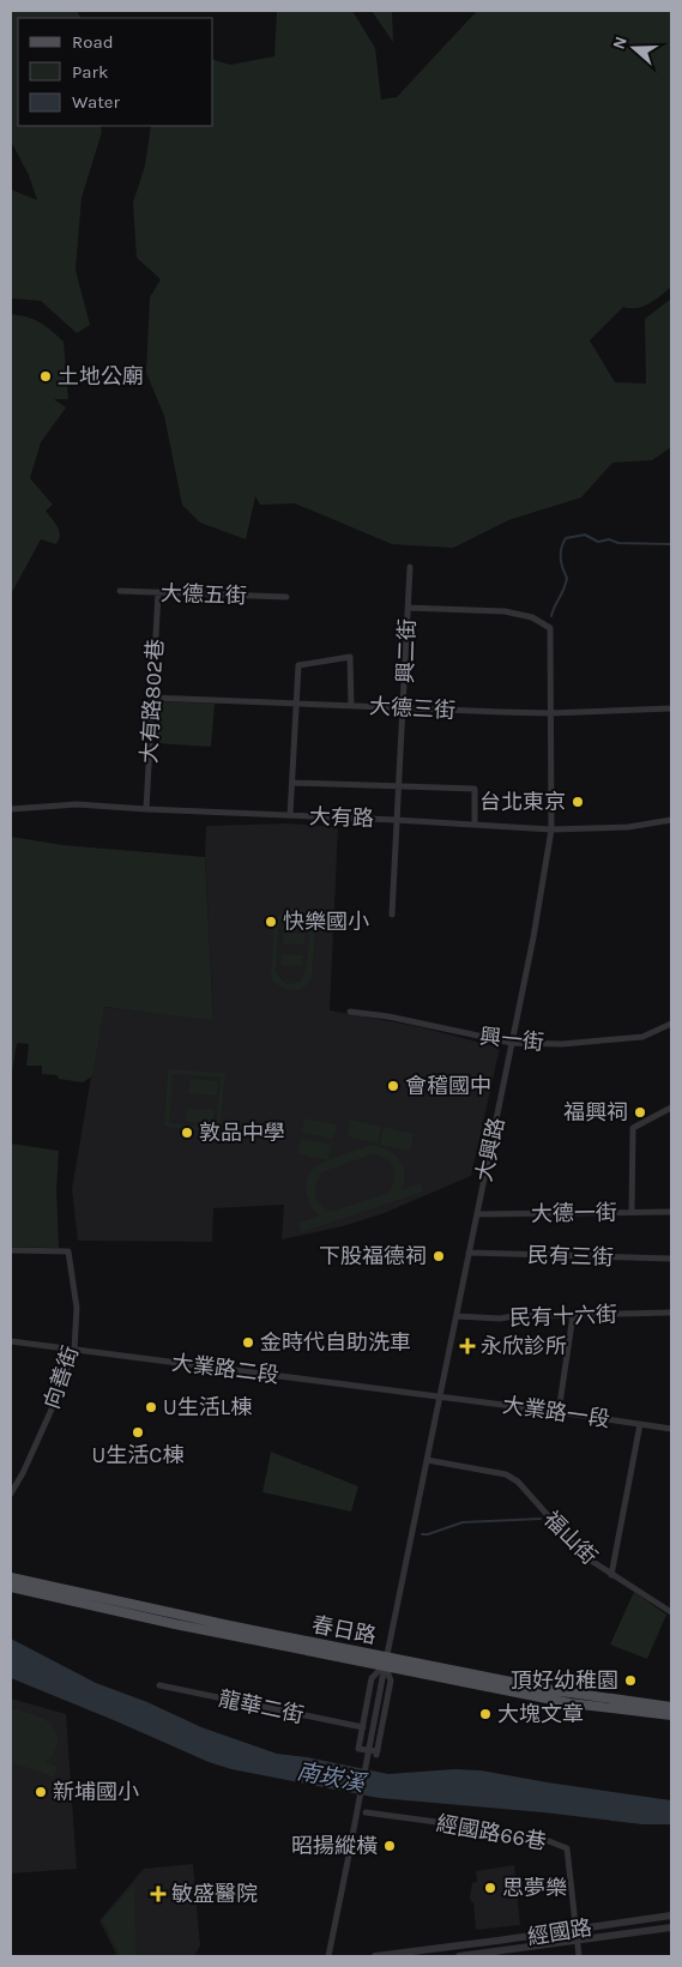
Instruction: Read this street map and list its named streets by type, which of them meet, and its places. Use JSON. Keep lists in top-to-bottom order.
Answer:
{
  "streets": {
    "main road": ["春日路"],
    "street": [
      "大德五街",
      "興二街",
      "大有路802巷",
      "大德三街",
      "大有路",
      "興一街",
      "大興路",
      "大德一街",
      "民有三街",
      "民有十六街",
      "大業路二段",
      "向善街",
      "大業路一段",
      "福山街",
      "龍華二街",
      "經國路66巷",
      "經國路"
    ]
  },
  "crossings": [
    ["大德五街", "大有路802巷"],
    ["興二街", "大德三街"],
    ["興二街", "大有路"],
    ["興二街", "大興路"],
    ["大有路802巷", "大德三街"],
    ["大有路802巷", "大有路"],
    ["大德三街", "大興路"],
    ["大有路", "大興路"],
    ["興一街", "大興路"],
    ["大興路", "大德一街"],
    ["大興路", "民有三街"],
    ["大興路", "民有十六街"],
    ["大興路", "大業路二段"],
    ["大興路", "大業路一段"],
    ["大興路", "福山街"],
    ["大興路", "春日路"],
    ["大業路二段", "向善街"],
    ["大業路二段", "大業路一段"],
    ["經國路66巷", "經國路"]
  ],
  "water": ["南崁溪"],
  "places": {
    "other": [
      "土地公廟",
      "台北東京",
      "快樂國小",
      "會稽國中",
      "福興祠",
      "敦品中學",
      "下股福德祠",
      "金時代自助洗車",
      "U生活L棟",
      "U生活C棟",
      "頂好幼稚園",
      "大塊文章",
      "新埔國小",
      "昭揚縱橫",
      "思夢樂"
    ],
    "health": ["永欣診所", "敏盛醫院"]
  },
  "legend": ["Road", "Park", "Water"],
  "north": "left"
}
